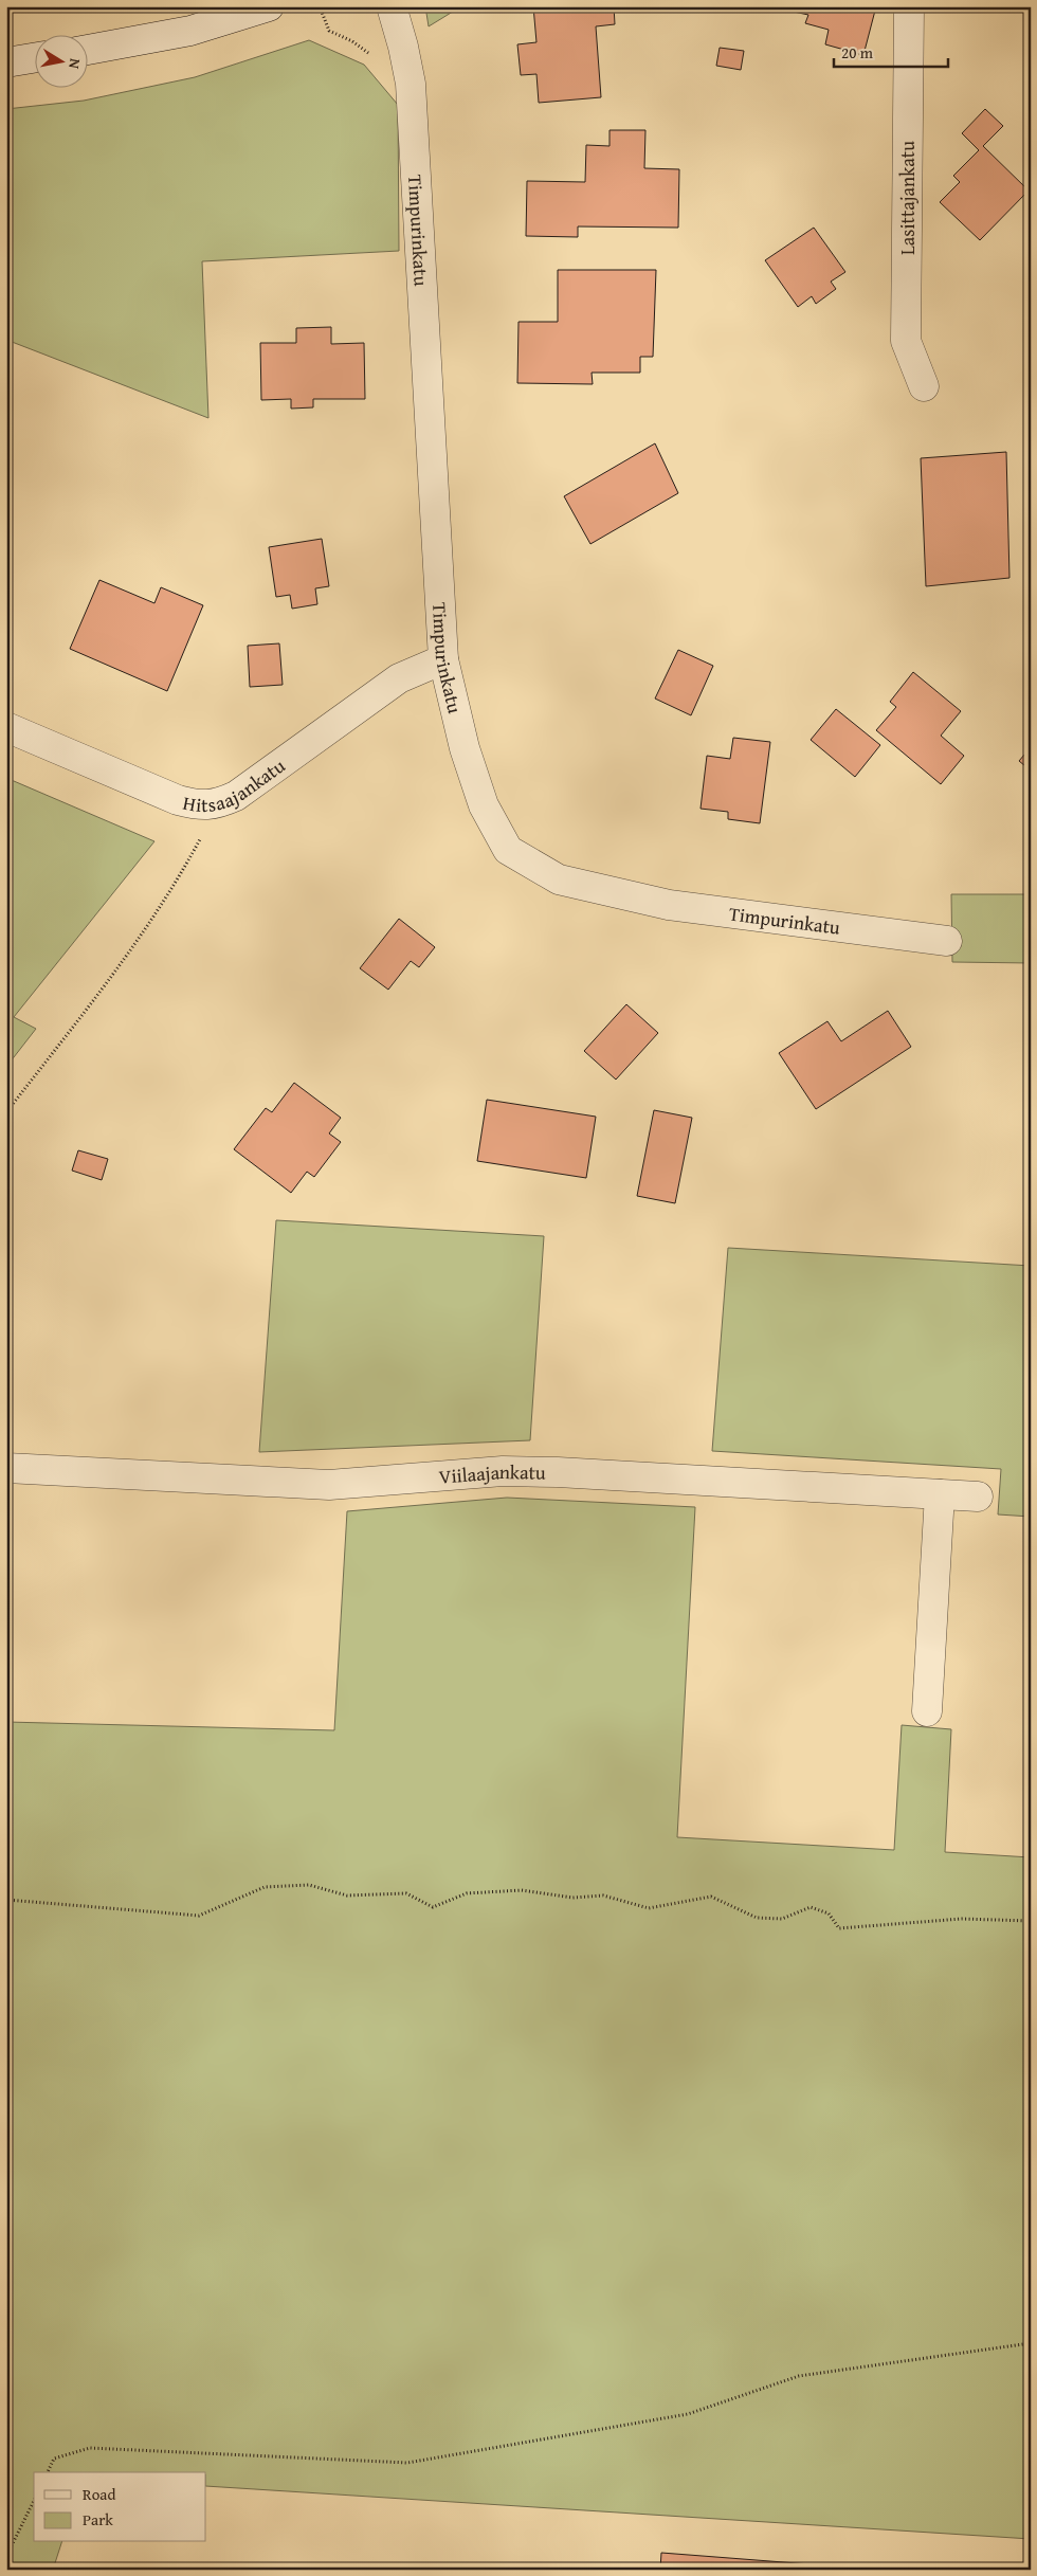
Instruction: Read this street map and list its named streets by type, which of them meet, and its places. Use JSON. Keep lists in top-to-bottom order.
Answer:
{
  "streets": {
    "street": [
      "Lasittajankatu",
      "Timpurinkatu",
      "Hitsaajankatu",
      "Viilaajankatu"
    ]
  },
  "crossings": [
    ["Timpurinkatu", "Hitsaajankatu"]
  ],
  "legend": ["Road", "Park"],
  "scale_bar": "20 m",
  "north": "right"
}
